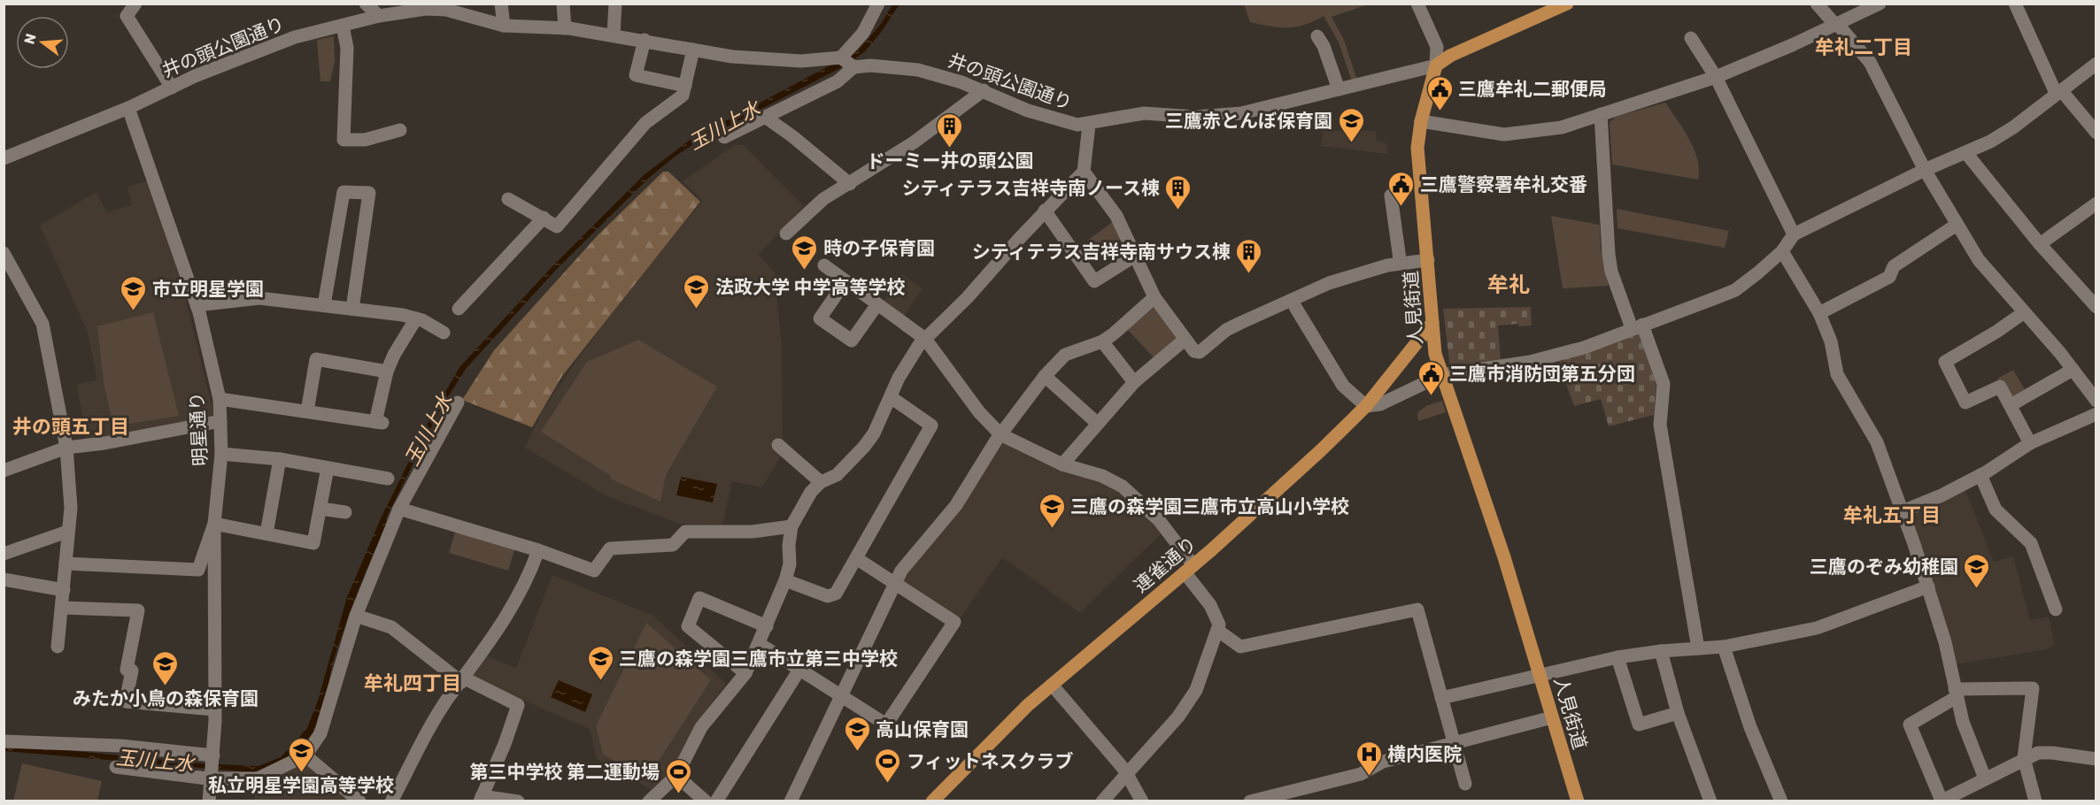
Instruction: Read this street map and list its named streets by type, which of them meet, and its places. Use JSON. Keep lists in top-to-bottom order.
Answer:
{
  "streets": {
    "main road": ["人見街道", "連雀通り"],
    "street": ["井の頭公園通り", "明星通り"]
  },
  "crossings": [
    ["井の頭公園通り", "人見街道"],
    ["井の頭公園通り", "明星通り"],
    ["人見街道", "連雀通り"]
  ],
  "districts": [
    "牟礼二丁目",
    "牟礼",
    "井の頭五丁目",
    "牟礼五丁目",
    "牟礼四丁目"
  ],
  "water": ["玉川上水"],
  "places": {
    "public building": ["三鷹牟礼二郵便局", "三鷹警察署牟礼交番", "三鷹市消防団第五分団"],
    "school or university": [
      "三鷹赤とんぼ保育園",
      "時の子保育園",
      "法政大学 中学高等学校",
      "市立明星学園",
      "三鷹の森学園三鷹市立高山小学校",
      "三鷹のぞみ幼稚園",
      "三鷹の森学園三鷹市立第三中学校",
      "みたか小鳥の森保育園",
      "高山保育園",
      "私立明星学園高等学校"
    ],
    "building": ["ドーミー井の頭公園", "シティテラス吉祥寺南ノース棟", "シティテラス吉祥寺南サウス棟"],
    "hospital": ["横内医院"],
    "sports": ["フィットネスクラブ", "第三中学校 第二運動場"]
  },
  "north": "left"
}
